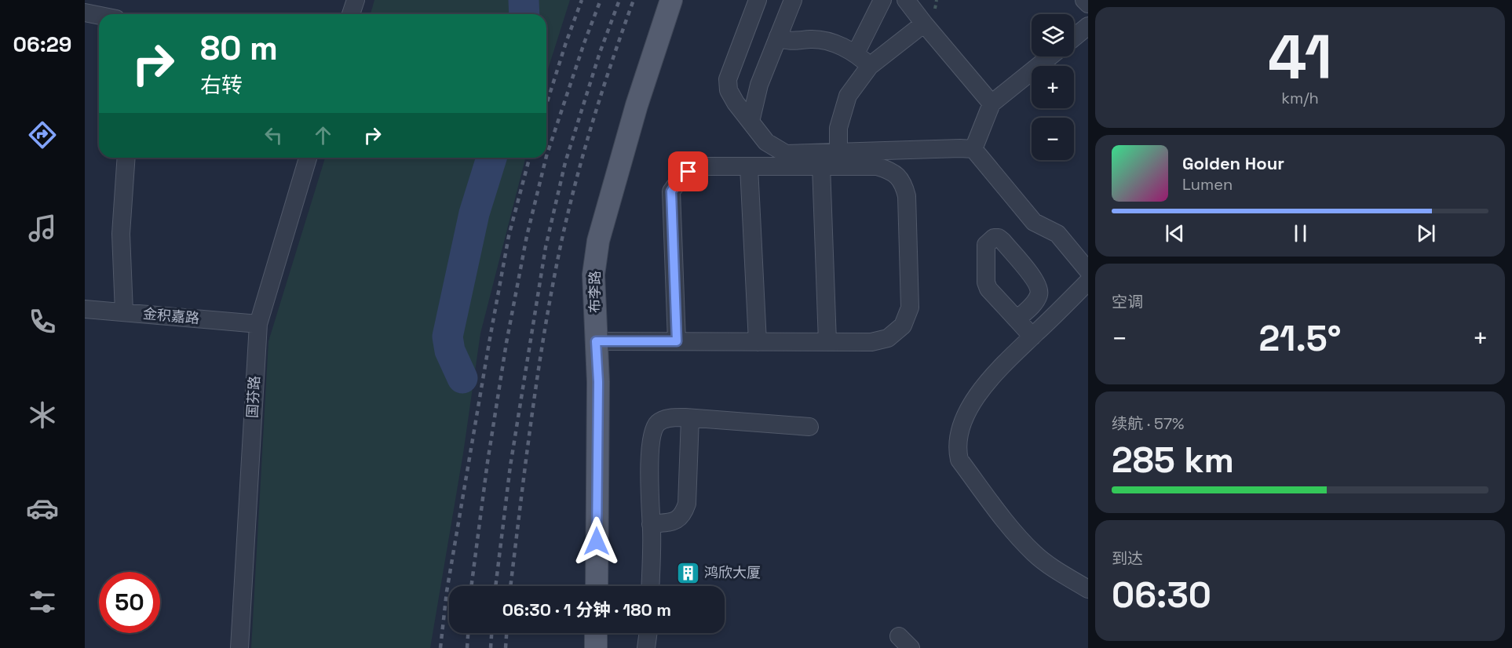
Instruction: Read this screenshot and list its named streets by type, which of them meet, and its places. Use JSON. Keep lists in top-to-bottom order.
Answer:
{
  "streets": {
    "main road": ["布李路"],
    "street": ["金积嘉路", "国芬路"]
  },
  "crossings": [
    ["金积嘉路", "国芬路"]
  ],
  "places": {
    "building": ["鸿欣大厦"]
  },
  "page": {
    "tabs": "06:29",
    "tile": [
      ["41", "km/h"],
      "空调",
      ["续航 · 57%", "285 km"],
      ["到达", "06:30"]
    ],
    "map_buttons": ["+", "−"],
    "turn": ["80 m", "右转"],
    "song": ["Golden Hour", "Lumen"],
    "heat": ["−", "21.5°", "+"],
    "limit": "50",
    "trip": "06:30 · 1 分钟 · 180 m"
  }
}
